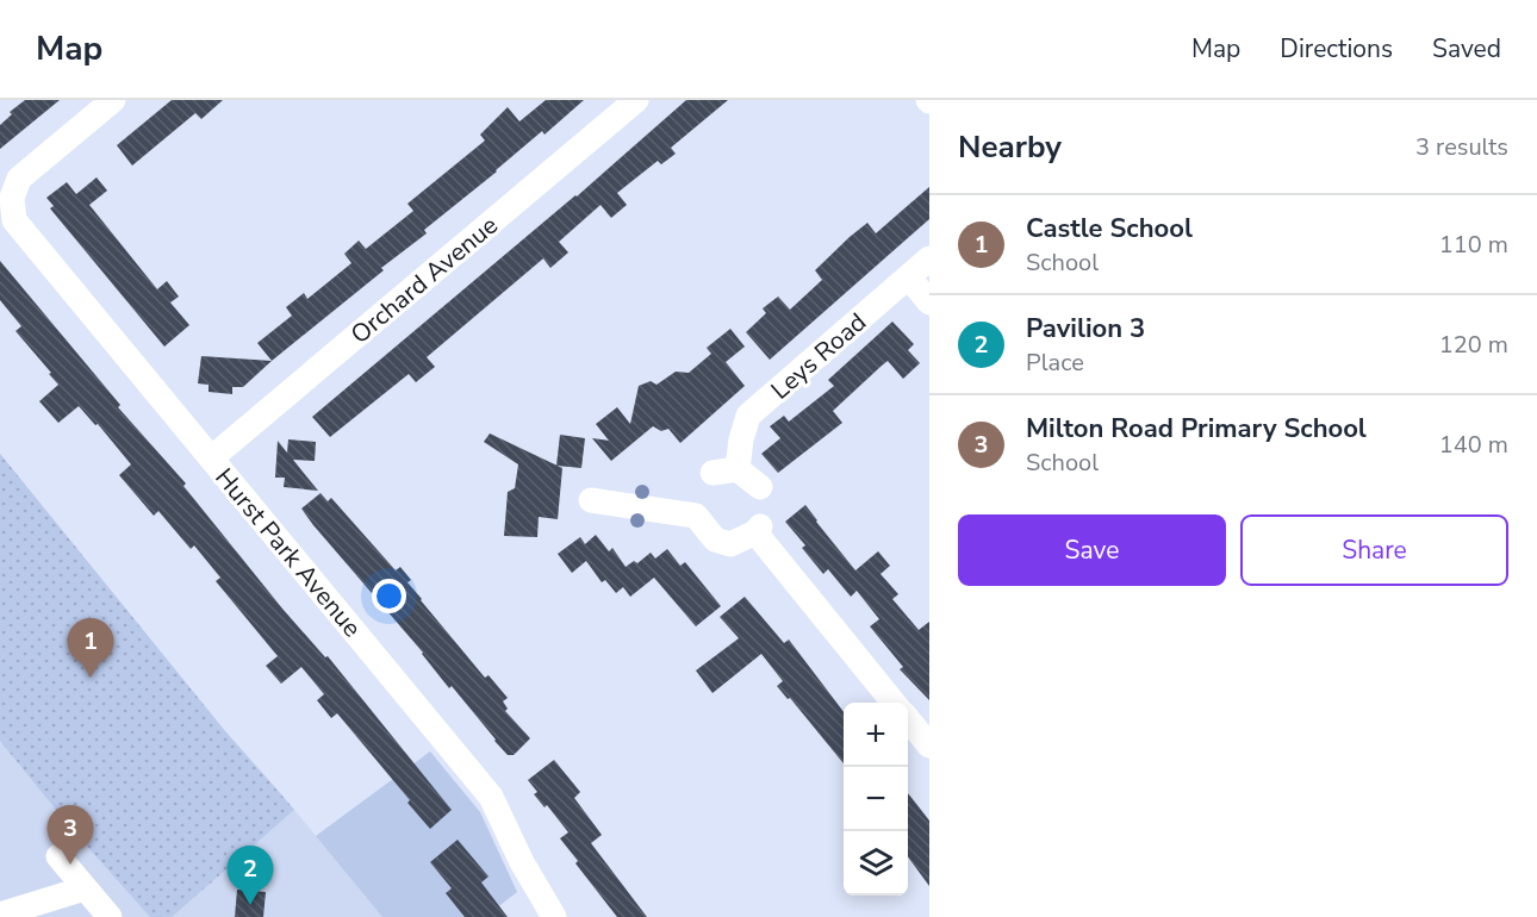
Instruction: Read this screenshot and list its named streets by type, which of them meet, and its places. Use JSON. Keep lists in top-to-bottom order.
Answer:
{
  "streets": {
    "street": ["Orchard Avenue", "Leys Road", "Hurst Park Avenue"]
  },
  "crossings": [
    ["Orchard Avenue", "Hurst Park Avenue"]
  ],
  "page": {
    "header": "Map",
    "nav": ["Map", "Directions", "Saved"],
    "heading": ["Nearby", "3 results"],
    "list": [
      {
        "mark": "1",
        "name": "Castle School",
        "note": "School",
        "value": "110 m"
      },
      {
        "mark": "2",
        "name": "Pavilion 3",
        "note": "Place",
        "value": "120 m"
      },
      {
        "mark": "3",
        "name": "Milton Road Primary School",
        "note": "School",
        "value": "140 m"
      }
    ],
    "buttons": ["Save", "Share"],
    "pins": ["1", "3", "2"],
    "map_buttons": ["+", "−"]
  }
}
